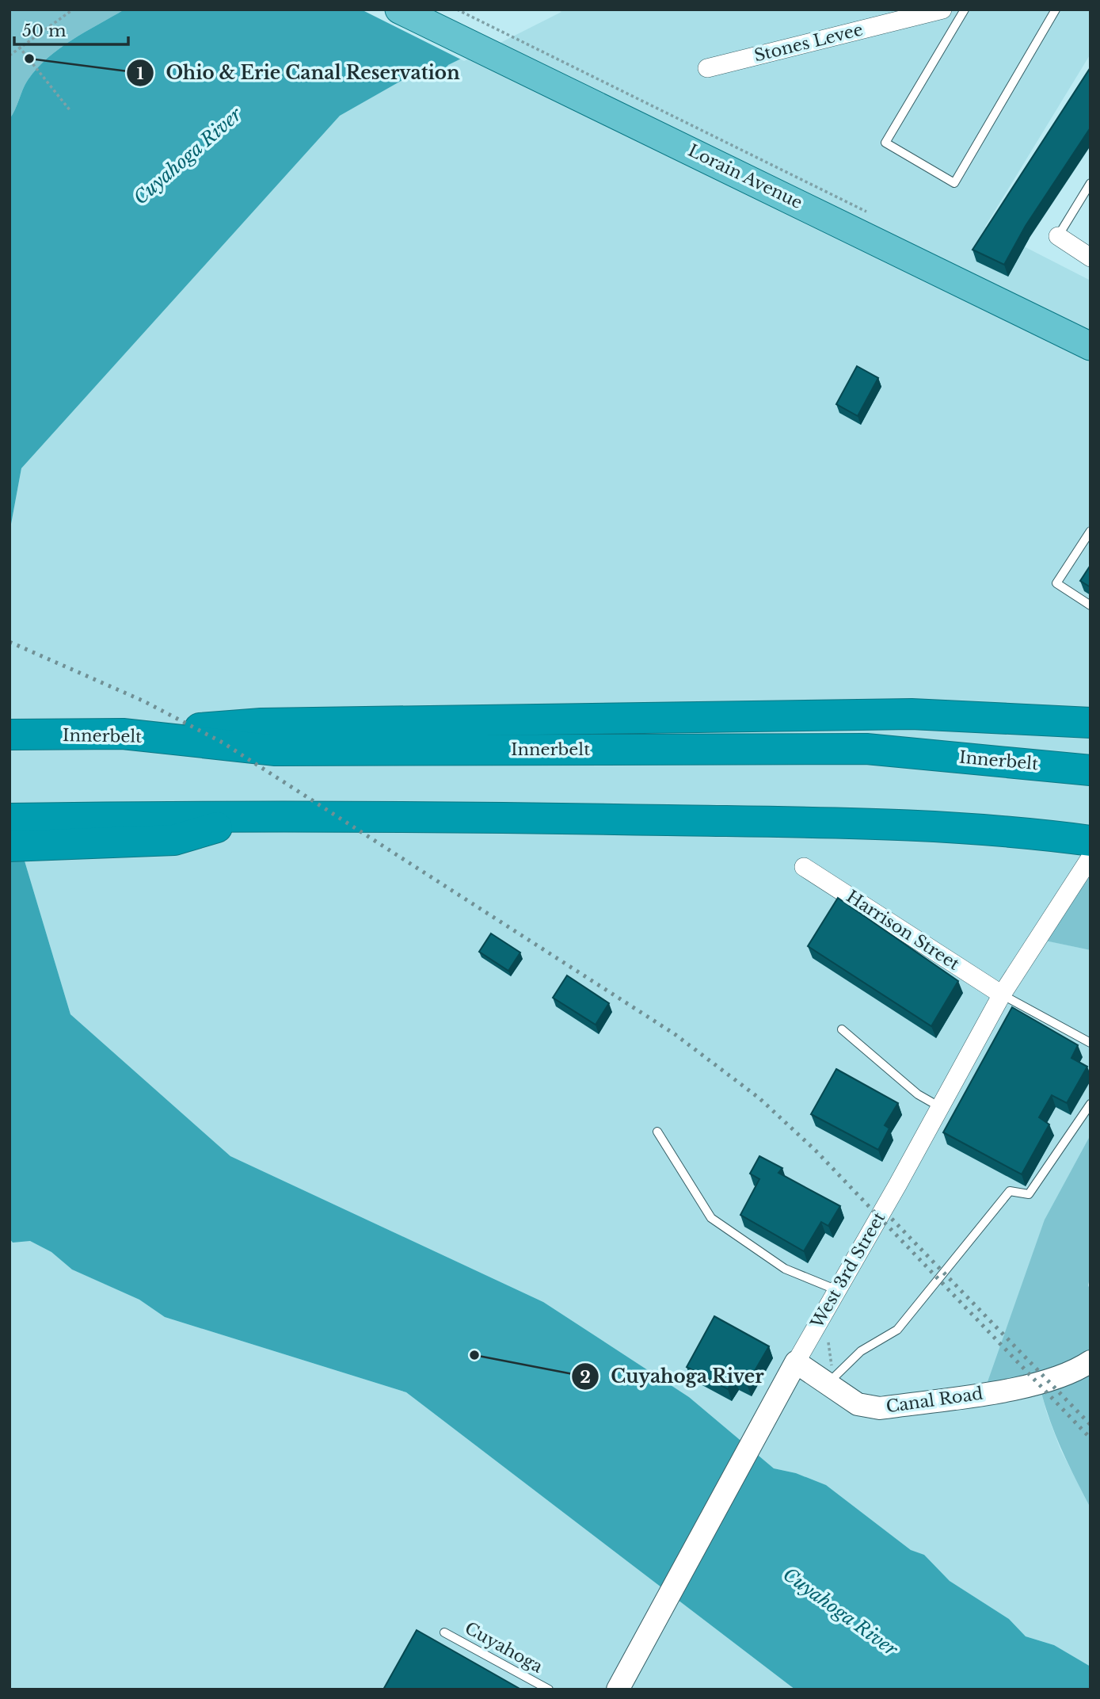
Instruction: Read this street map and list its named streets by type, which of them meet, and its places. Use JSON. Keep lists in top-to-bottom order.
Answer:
{
  "streets": {
    "highway": ["Innerbelt"],
    "main road": ["Lorain Avenue"],
    "street": [
      "Stones Levee",
      "Harrison Street",
      "West 3rd Street",
      "Canal Road"
    ],
    "lane": ["Cuyahoga"]
  },
  "crossings": [
    ["Harrison Street", "West 3rd Street"],
    ["West 3rd Street", "Canal Road"]
  ],
  "water": ["Cuyahoga River"],
  "places": ["Ohio & Erie Canal Reservation", "Cuyahoga River"],
  "scale_bar": "50 m"
}
